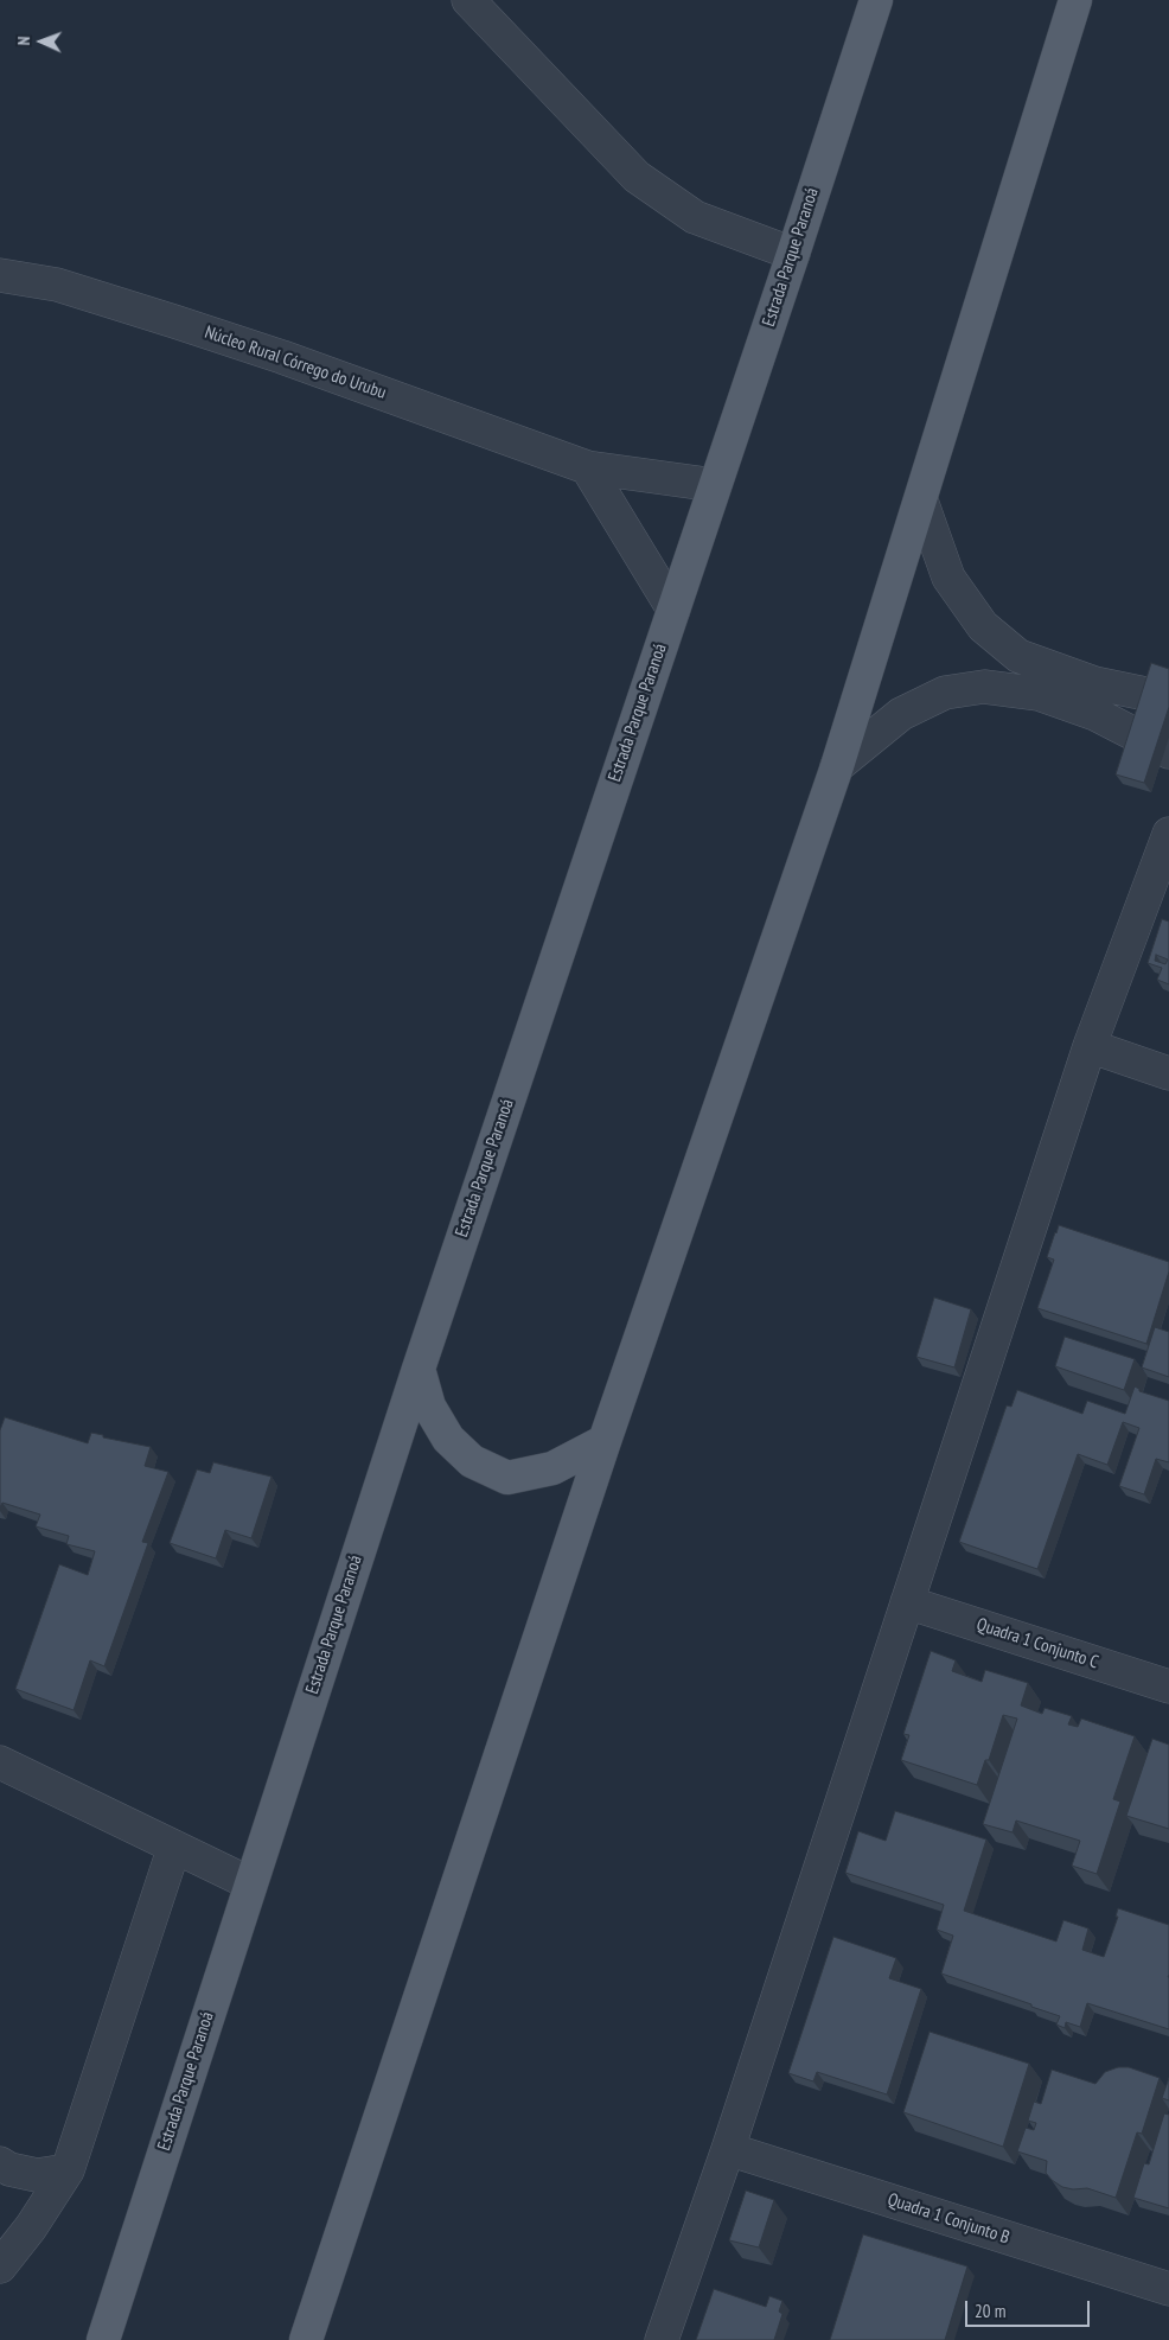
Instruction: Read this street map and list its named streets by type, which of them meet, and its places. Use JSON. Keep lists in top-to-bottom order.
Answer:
{
  "streets": {
    "main road": ["Estrada Parque Paranoá"],
    "street": ["Núcleo Rural Córrego do Urubu", "Quadra 1 Conjunto C", "Quadra 1 Conjunto B"]
  },
  "crossings": [
    ["Estrada Parque Paranoá", "Núcleo Rural Córrego do Urubu"]
  ],
  "scale_bar": "20 m",
  "north": "left"
}
